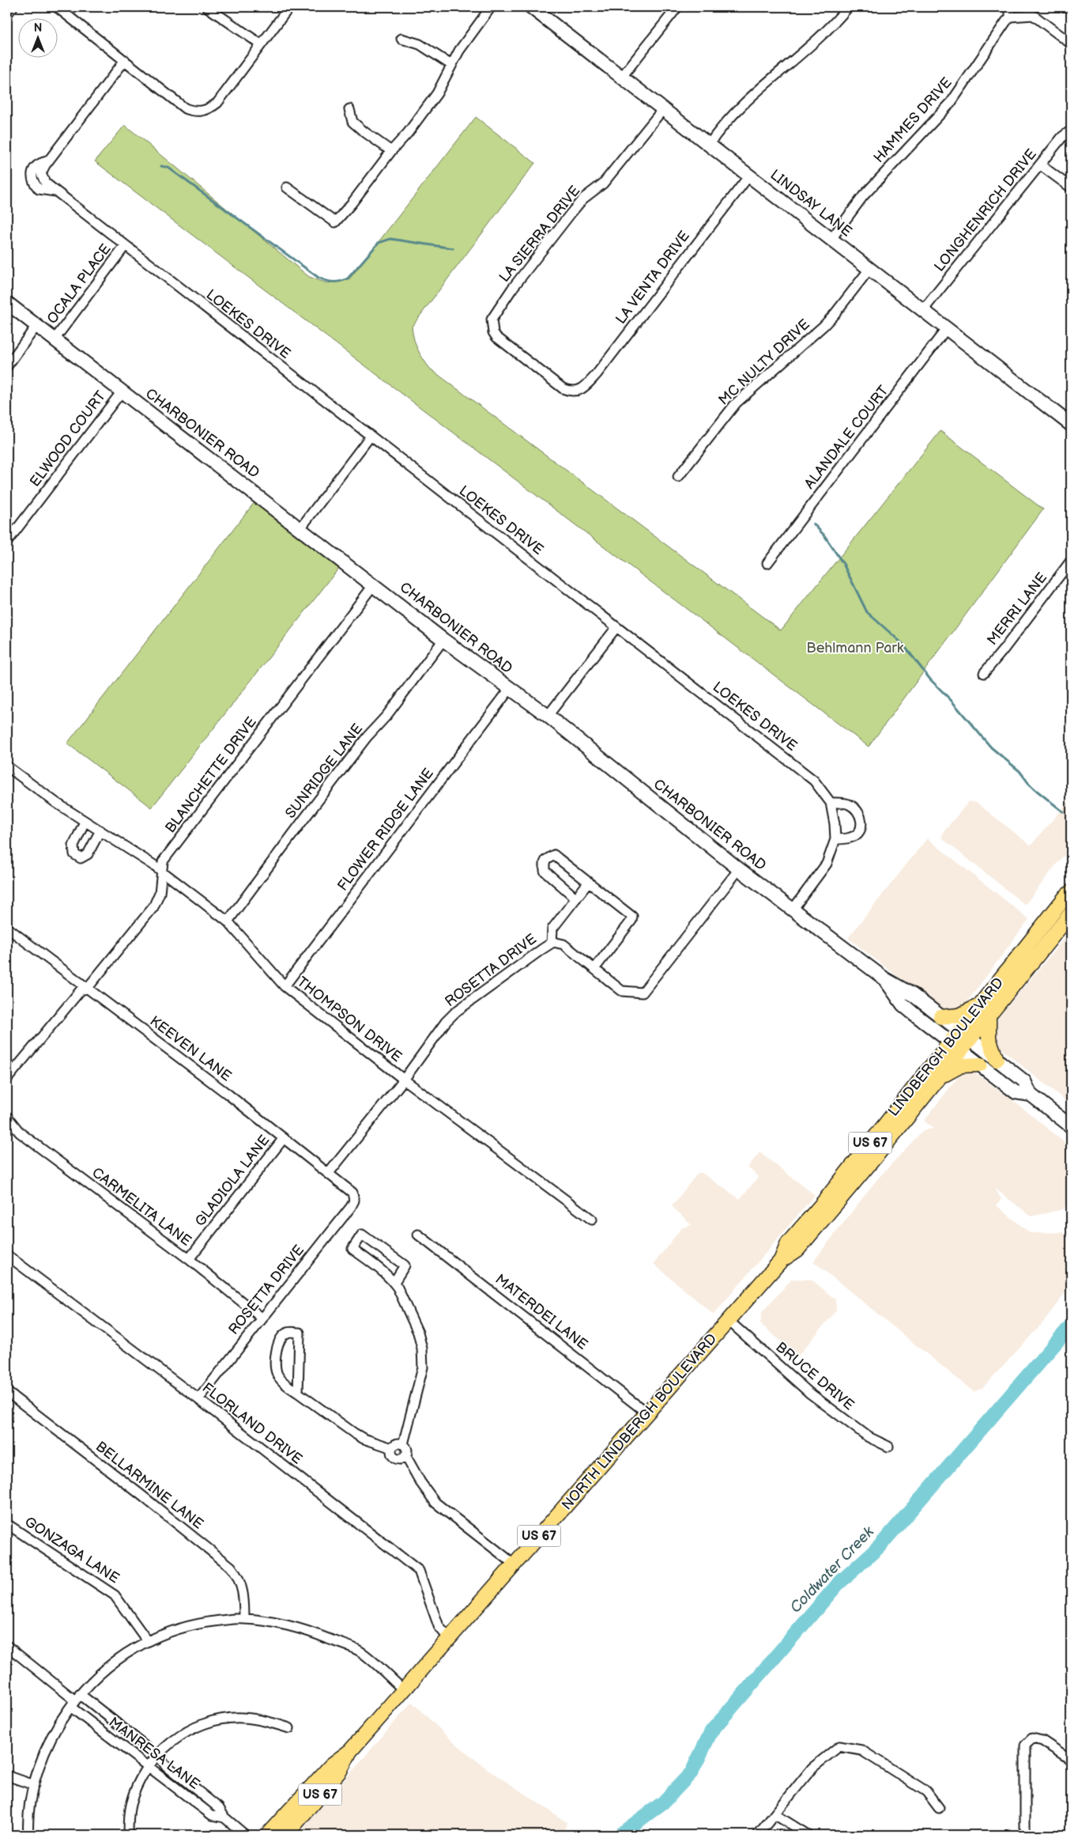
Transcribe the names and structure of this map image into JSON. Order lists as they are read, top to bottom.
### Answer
{
  "streets": {
    "main road": [
      "LINDSAY LANE",
      "CHARBONIER ROAD",
      "LINDBERGH BOULEVARD",
      "US 67",
      "NORTH LINDBERGH BOULEVARD"
    ],
    "street": [
      "HAMMES DRIVE",
      "LONGHENRICH DRIVE",
      "LA SIERRA DRIVE",
      "LA VENTA DRIVE",
      "OCALA PLACE",
      "LOEKES DRIVE",
      "MC NULTY DRIVE",
      "ALANDALE COURT",
      "ELWOOD COURT",
      "MERRI LANE",
      "SUNRIDGE LANE",
      "BLANCHETTE DRIVE",
      "FLOWER RIDGE LANE",
      "ROSETTA DRIVE",
      "THOMPSON DRIVE",
      "KEEVEN LANE",
      "GLADIOLA LANE",
      "CARMELITA LANE",
      "MATERDEI LANE",
      "BRUCE DRIVE",
      "FLORLAND DRIVE",
      "BELLARMINE LANE",
      "GONZAGA LANE",
      "MANRESA LANE"
    ]
  },
  "crossings": [
    ["HAMMES DRIVE", "LINDSAY LANE"],
    ["LINDSAY LANE", "LONGHENRICH DRIVE"],
    ["LINDSAY LANE", "LA SIERRA DRIVE"],
    ["LINDSAY LANE", "LA VENTA DRIVE"],
    ["LINDSAY LANE", "MC NULTY DRIVE"],
    ["LINDSAY LANE", "ALANDALE COURT"],
    ["LA SIERRA DRIVE", "LA VENTA DRIVE"],
    ["OCALA PLACE", "LOEKES DRIVE"],
    ["OCALA PLACE", "CHARBONIER ROAD"],
    ["LOEKES DRIVE", "CHARBONIER ROAD"],
    ["CHARBONIER ROAD", "ELWOOD COURT"],
    ["CHARBONIER ROAD", "SUNRIDGE LANE"],
    ["CHARBONIER ROAD", "BLANCHETTE DRIVE"],
    ["CHARBONIER ROAD", "FLOWER RIDGE LANE"],
    ["CHARBONIER ROAD", "ROSETTA DRIVE"],
    ["CHARBONIER ROAD", "LINDBERGH BOULEVARD"],
    ["SUNRIDGE LANE", "THOMPSON DRIVE"],
    ["BLANCHETTE DRIVE", "THOMPSON DRIVE"],
    ["BLANCHETTE DRIVE", "KEEVEN LANE"],
    ["FLOWER RIDGE LANE", "THOMPSON DRIVE"],
    ["ROSETTA DRIVE", "THOMPSON DRIVE"],
    ["ROSETTA DRIVE", "KEEVEN LANE"],
    ["ROSETTA DRIVE", "CARMELITA LANE"],
    ["ROSETTA DRIVE", "FLORLAND DRIVE"],
    ["LINDBERGH BOULEVARD", "NORTH LINDBERGH BOULEVARD"],
    ["KEEVEN LANE", "GLADIOLA LANE"],
    ["GLADIOLA LANE", "CARMELITA LANE"],
    ["MATERDEI LANE", "NORTH LINDBERGH BOULEVARD"],
    ["BRUCE DRIVE", "NORTH LINDBERGH BOULEVARD"],
    ["NORTH LINDBERGH BOULEVARD", "FLORLAND DRIVE"]
  ],
  "water": ["Coldwater Creek"],
  "parks": ["Behlmann Park"],
  "north": "top"
}
